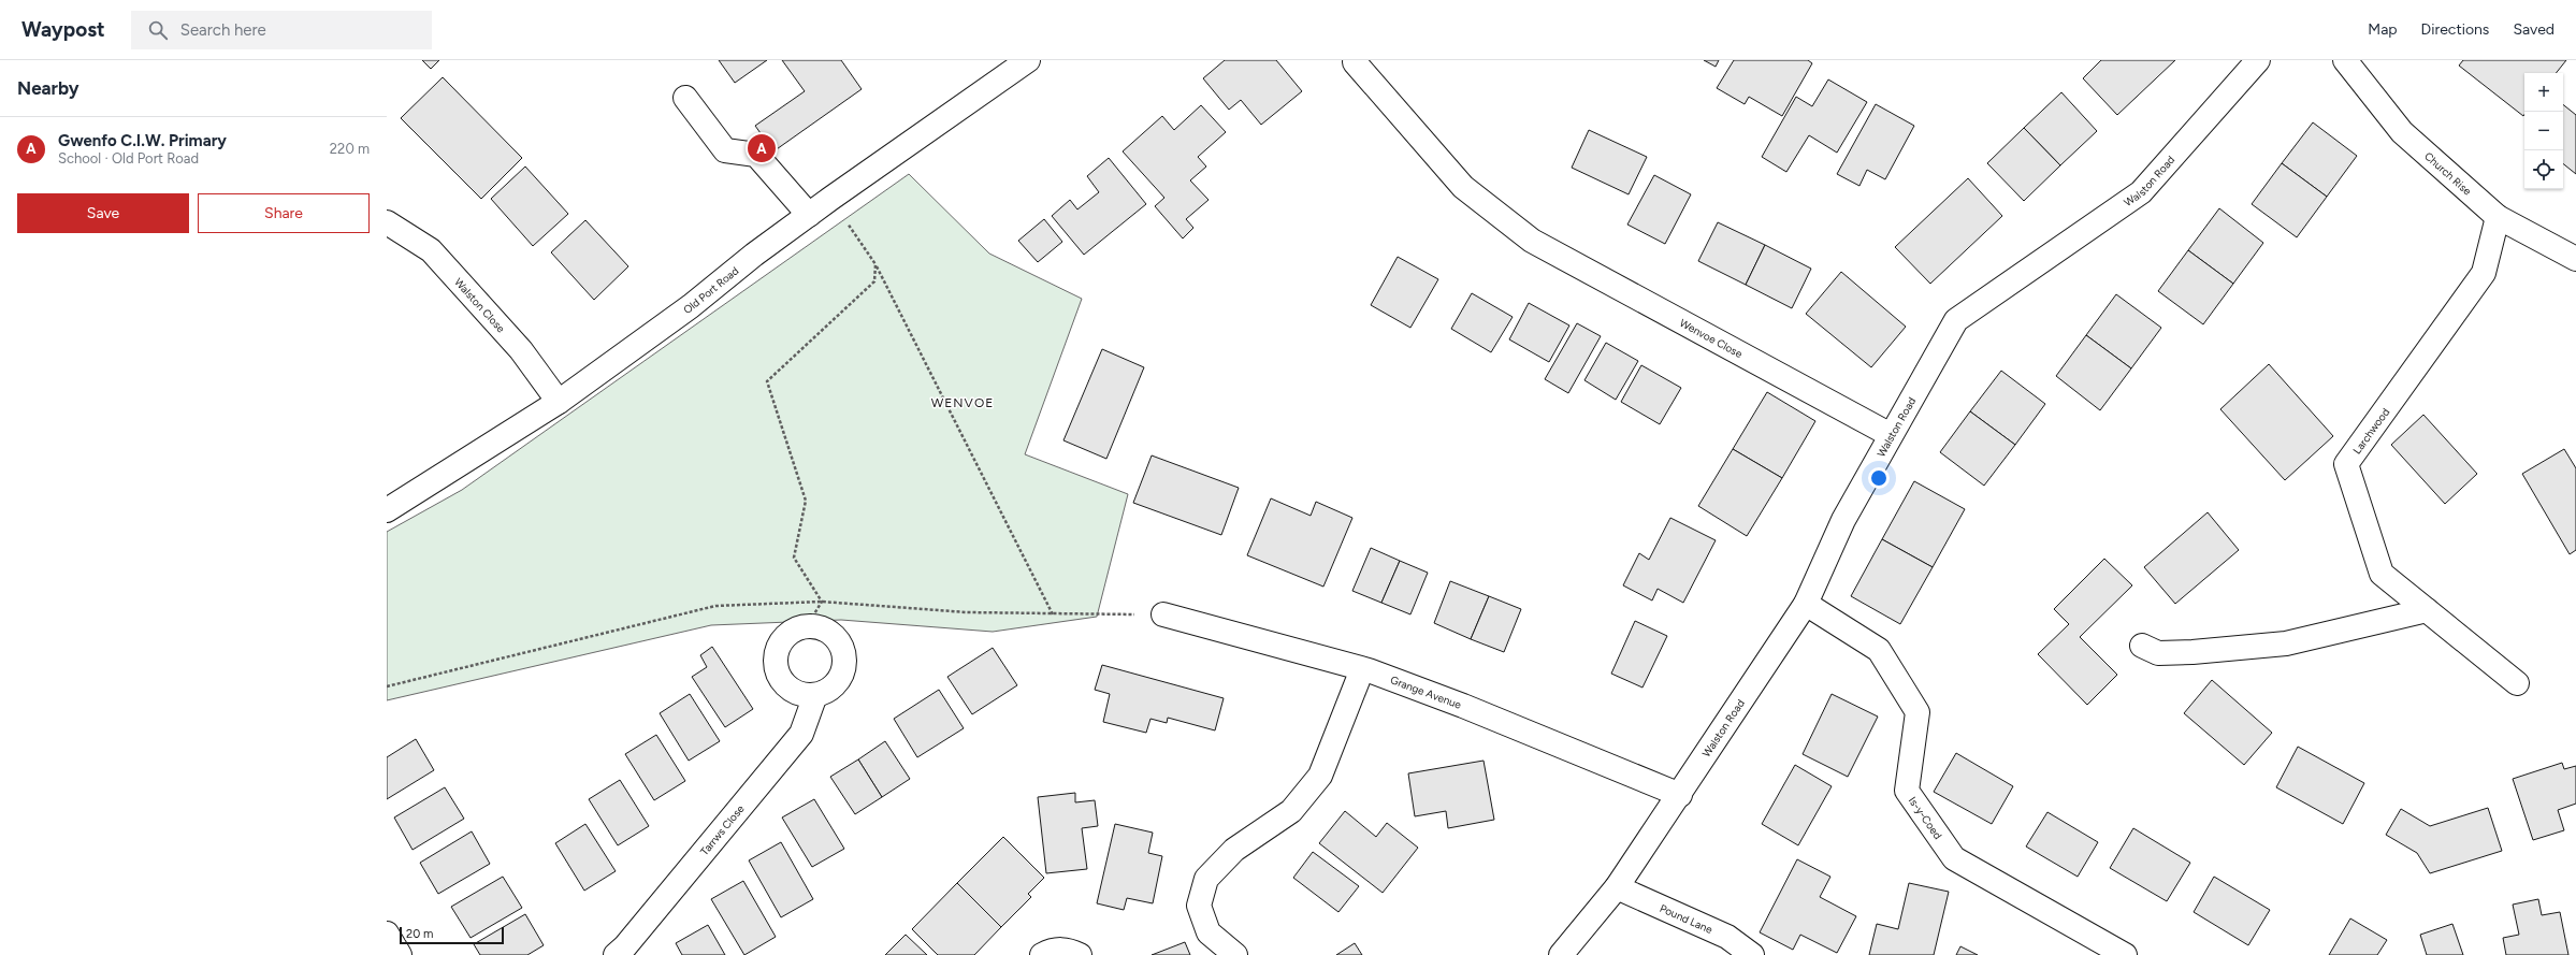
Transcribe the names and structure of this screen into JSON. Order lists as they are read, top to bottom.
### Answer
{
  "streets": {
    "street": [
      "Church Rise",
      "Walston Road",
      "Old Port Road",
      "Walston Close",
      "Wenvoe Close",
      "Larchwood",
      "Grange Avenue",
      "Is-y-Coed",
      "Tarrws Close",
      "Pound Lane"
    ]
  },
  "crossings": [
    ["Church Rise", "Larchwood"],
    ["Walston Road", "Wenvoe Close"],
    ["Walston Road", "Grange Avenue"],
    ["Walston Road", "Is-y-Coed"],
    ["Walston Road", "Pound Lane"],
    ["Old Port Road", "Walston Close"]
  ],
  "districts": ["WENVOE"],
  "scale_bar": "20 m",
  "page": {
    "header": "Waypost",
    "search": "Search here",
    "nav": ["Map", "Directions", "Saved"],
    "heading": "Nearby",
    "map_buttons": ["+", "−"],
    "list": [
      {
        "mark": "A",
        "name": "Gwenfo C.I.W. Primary",
        "note": "School · Old Port Road",
        "value": "220 m"
      }
    ],
    "pins": "A",
    "buttons": ["Save", "Share"],
    "scale": "20 m"
  }
}
